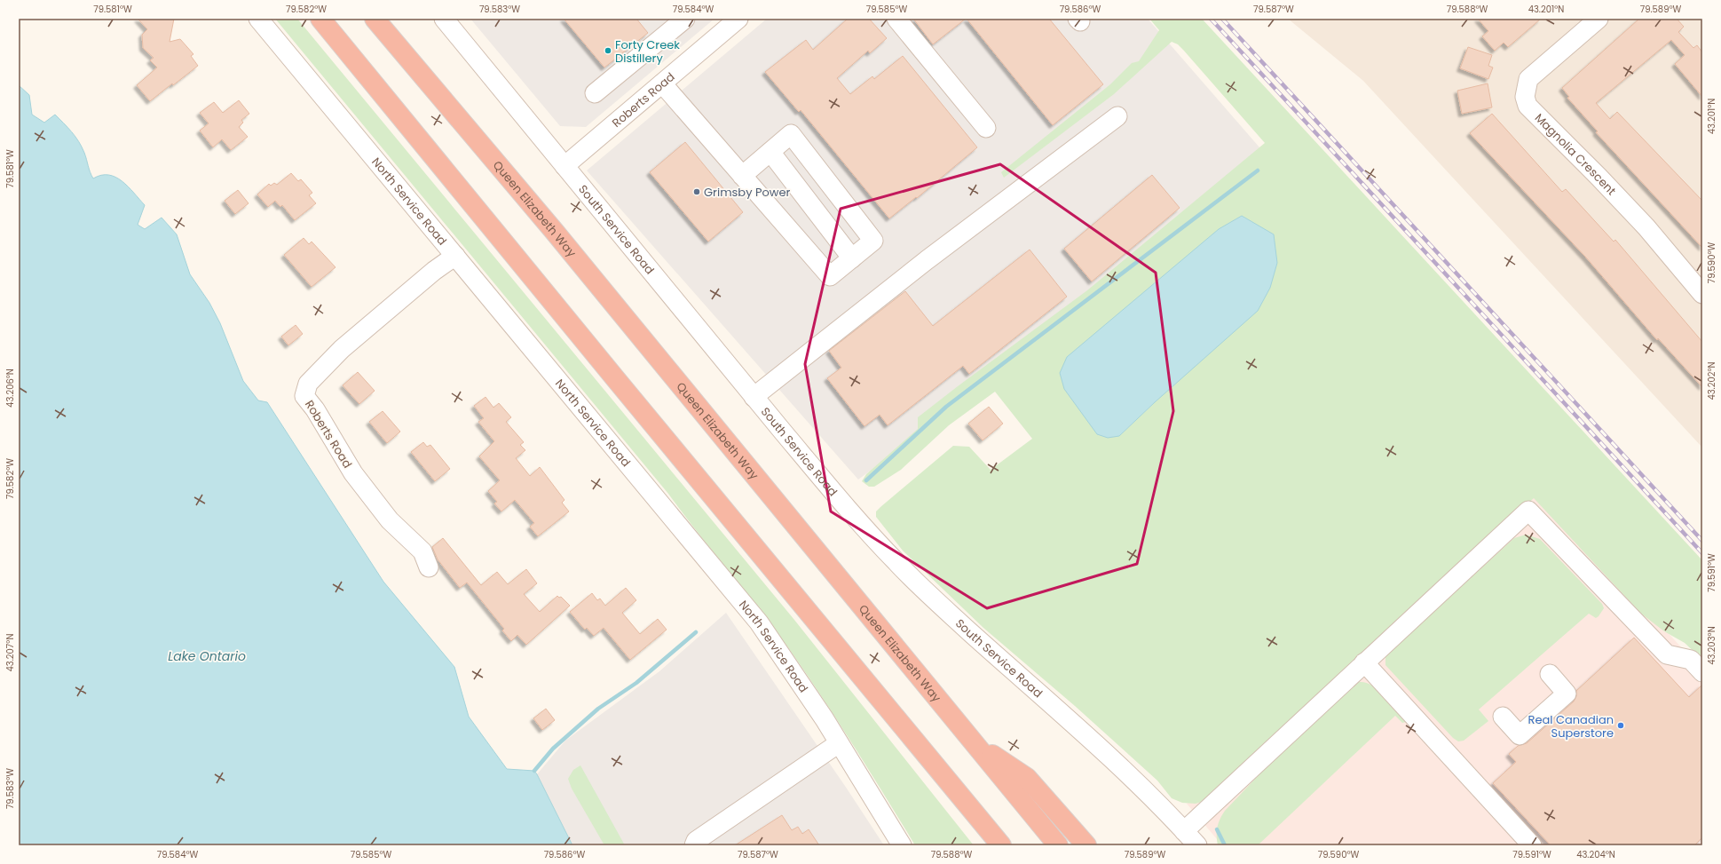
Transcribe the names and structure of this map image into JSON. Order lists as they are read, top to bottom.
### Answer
{
  "streets": {
    "highway": ["Queen Elizabeth Way"],
    "street": [
      "Roberts Road",
      "Magnolia Crescent",
      "North Service Road",
      "South Service Road"
    ]
  },
  "crossings": [
    ["Roberts Road", "North Service Road"],
    ["Roberts Road", "South Service Road"]
  ],
  "water": ["Lake Ontario"],
  "places": ["Forty Creek Distillery", "Grimsby Power", "Real Canadian Superstore"],
  "coordinates": [
    "79.581°W",
    "79.582°W",
    "79.583°W",
    "79.584°W",
    "79.585°W",
    "79.586°W",
    "79.587°W",
    "79.588°W",
    "43.201°N",
    "79.589°W",
    "79.590°W",
    "43.202°N",
    "43.206°N",
    "79.591°W",
    "43.203°N",
    "43.207°N",
    "43.204°N"
  ]
}
